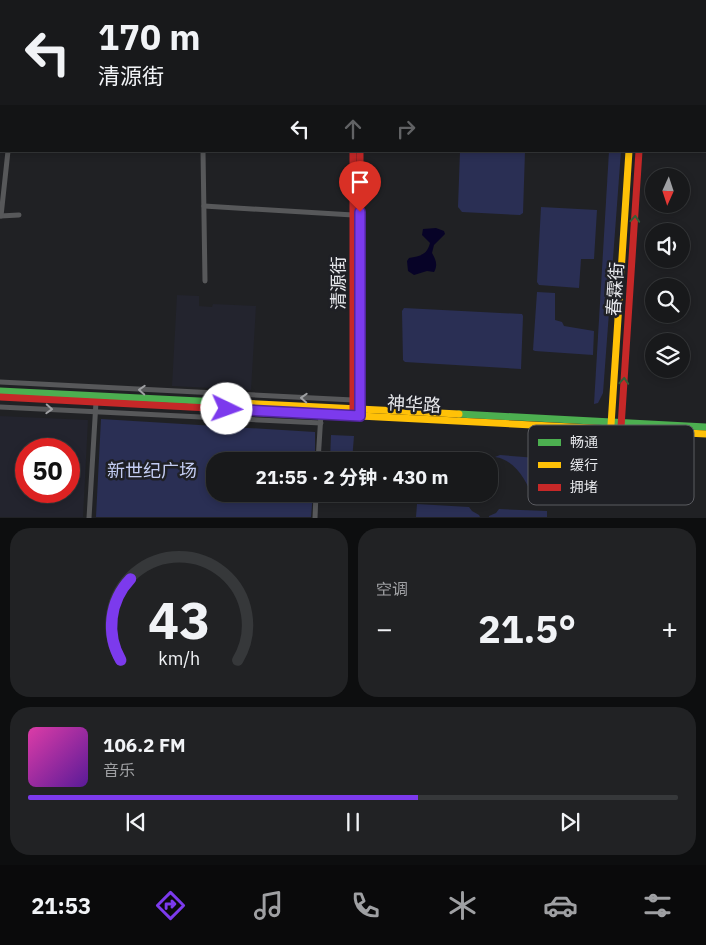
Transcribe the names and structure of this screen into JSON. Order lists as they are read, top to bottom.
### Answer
{
  "streets": {
    "main road": ["清源街", "春霖街", "神华路"]
  },
  "crossings": [
    ["清源街", "神华路"]
  ],
  "parks": ["新世纪广场"],
  "legend": ["畅通", "缓行", "拥堵"],
  "north": "bottom",
  "page": {
    "turn": ["170 m", "清源街"],
    "limit": "50",
    "trip": "21:55 · 2 分钟 · 430 m",
    "tile": "空调",
    "heat": ["−", "21.5°", "+"],
    "song": ["106.2 FM", "音乐"],
    "tabs": "21:53",
    "gauge": ["43", "km/h"]
  }
}
